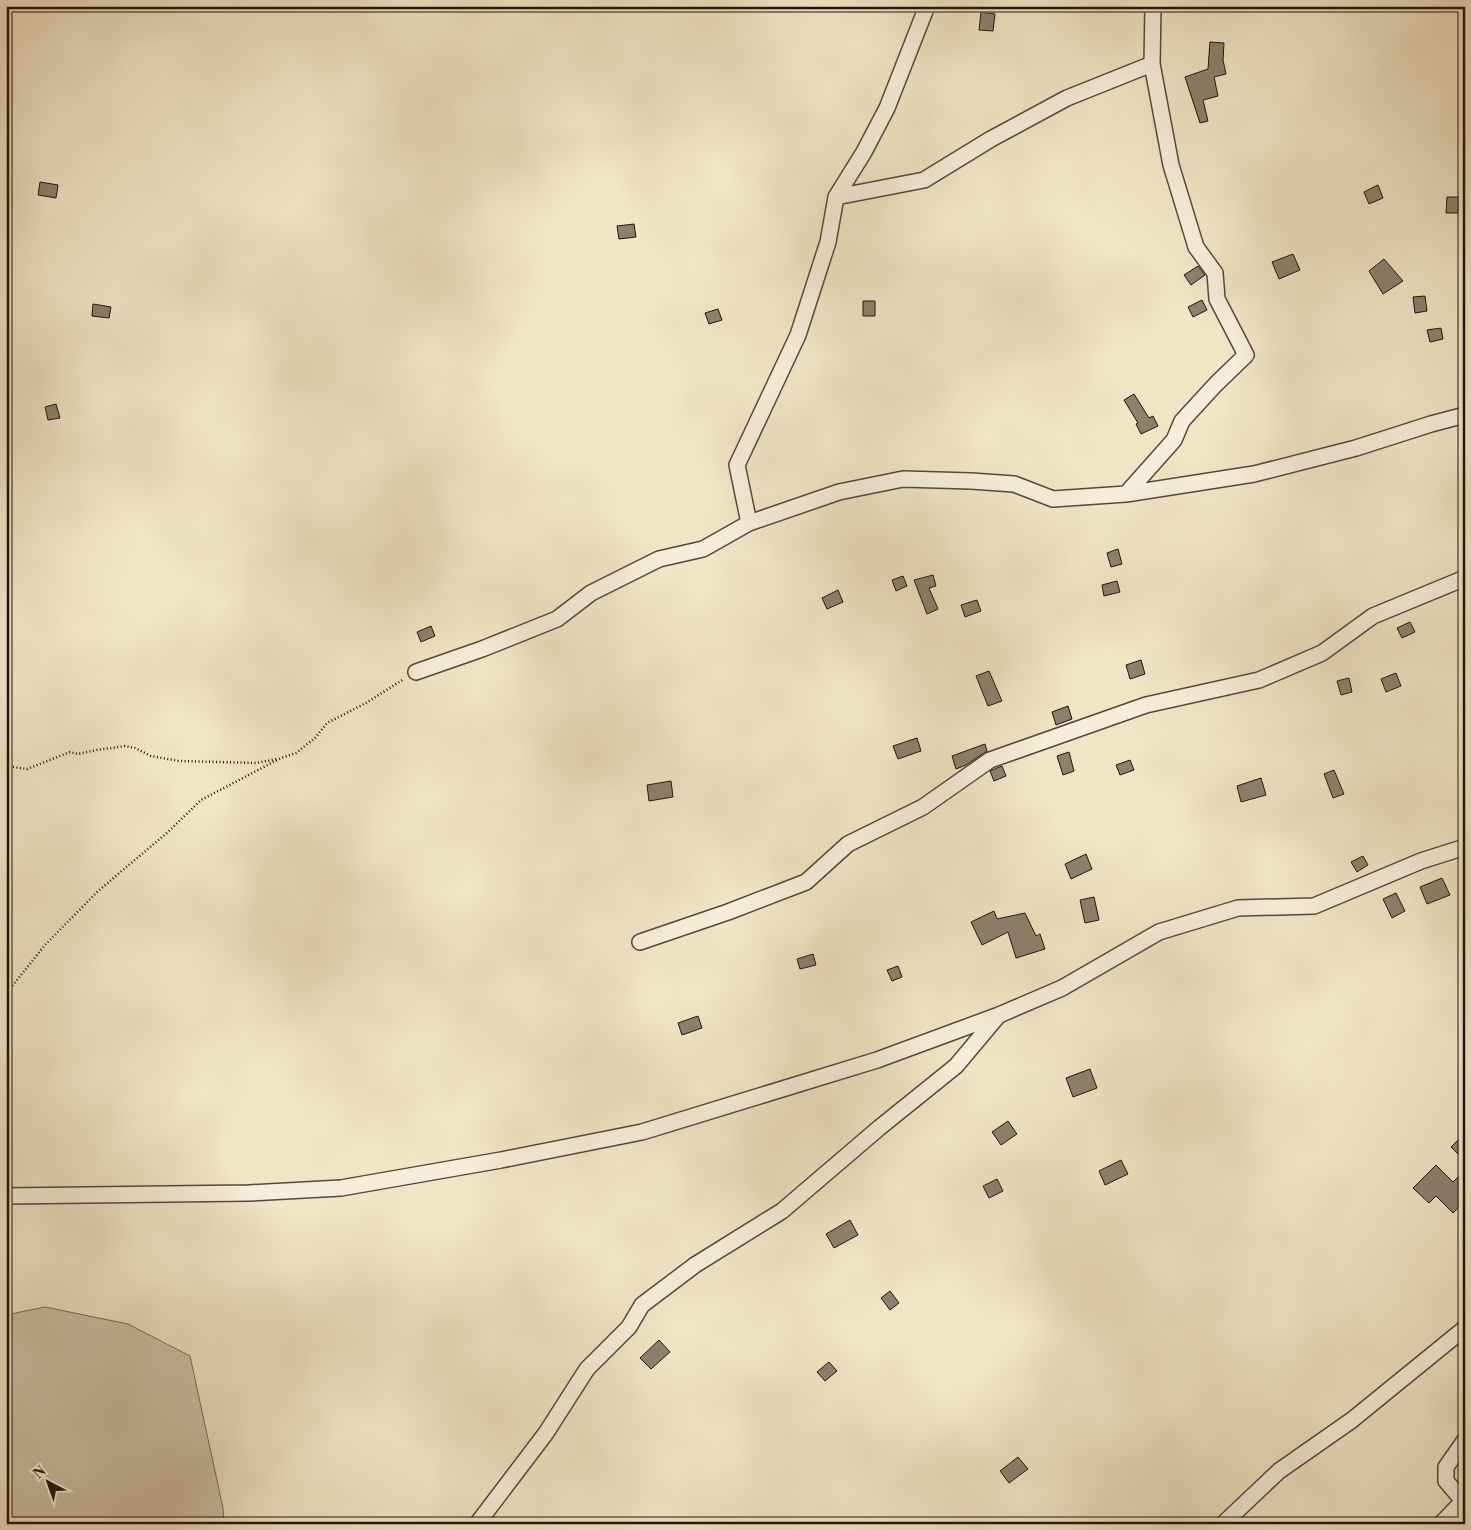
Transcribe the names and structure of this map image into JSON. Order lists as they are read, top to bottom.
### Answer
{
  "north": "top left"
}
